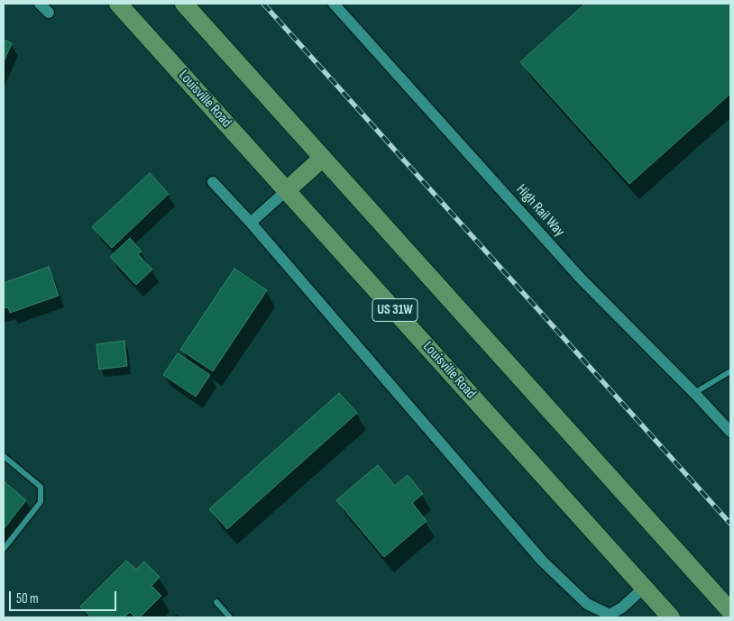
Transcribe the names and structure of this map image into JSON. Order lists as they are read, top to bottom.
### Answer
{
  "streets": {
    "main road": ["Louisville Road", "US 31W"],
    "street": ["High Rail Way"]
  },
  "scale_bar": "50 m"
}
